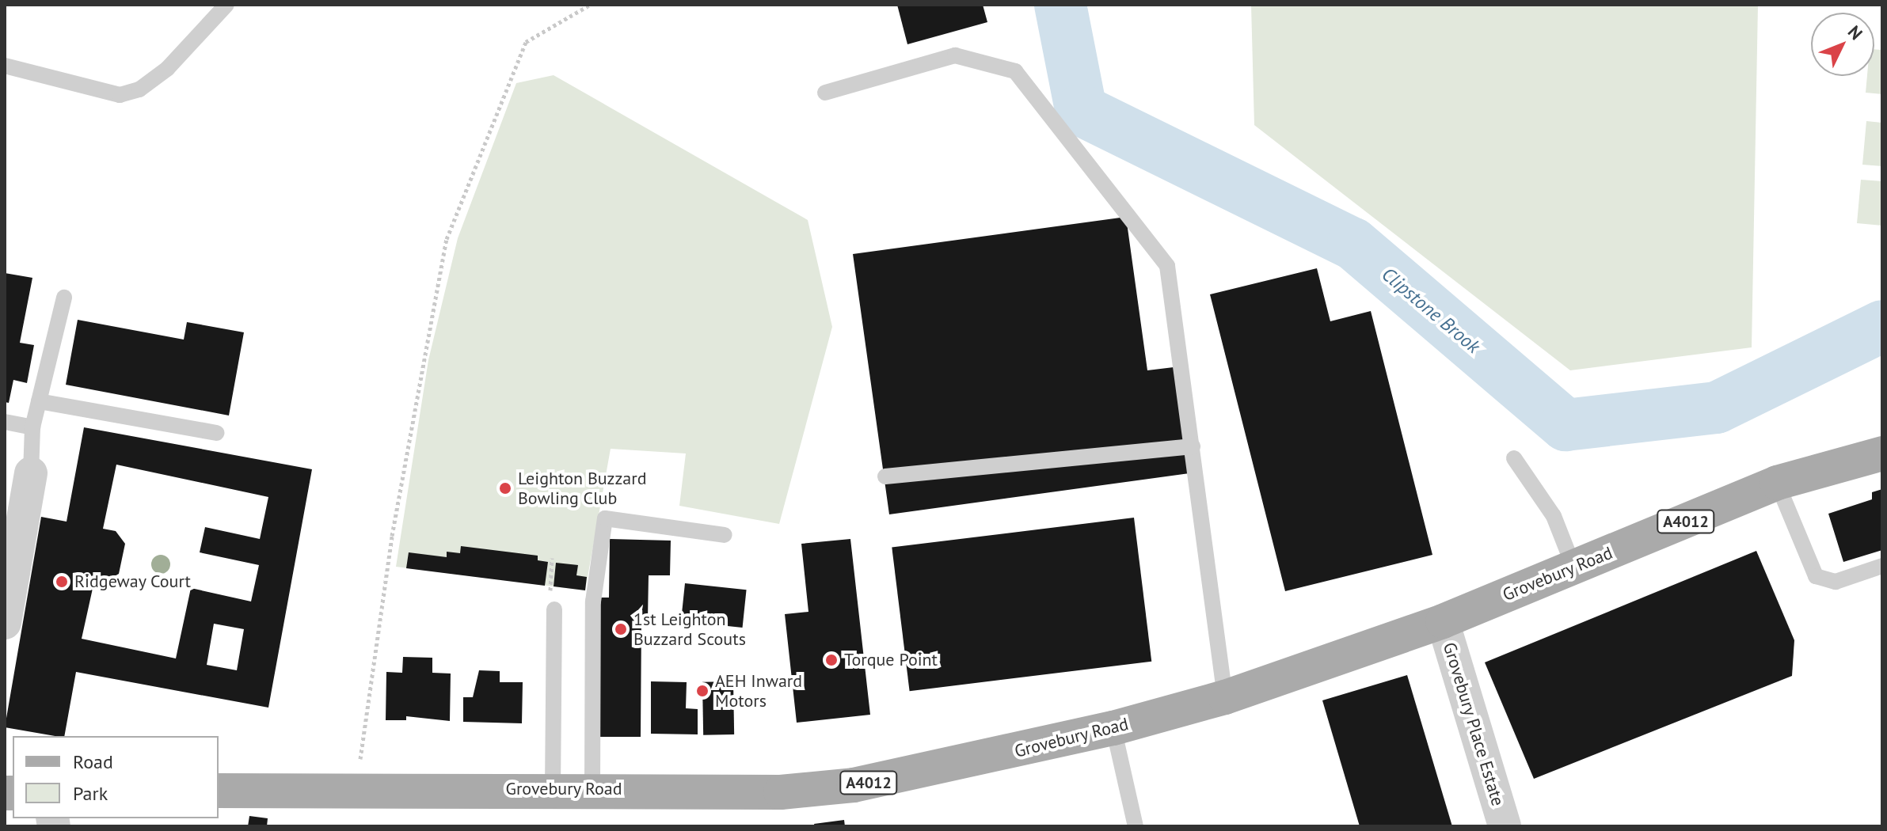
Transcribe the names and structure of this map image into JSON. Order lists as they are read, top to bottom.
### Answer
{
  "streets": {
    "main road": ["A4012", "Grovebury Road"],
    "street": ["Grovebury Place Estate"]
  },
  "crossings": [
    ["Grovebury Road", "Grovebury Place Estate"]
  ],
  "water": ["Clipstone Brook"],
  "places": [
    "Leighton Buzzard Bowling Club",
    "Ridgeway Court",
    "1st Leighton Buzzard Scouts",
    "Torque Point",
    "AEH Inward Motors"
  ],
  "legend": ["Road", "Park"],
  "north": "top right"
}
